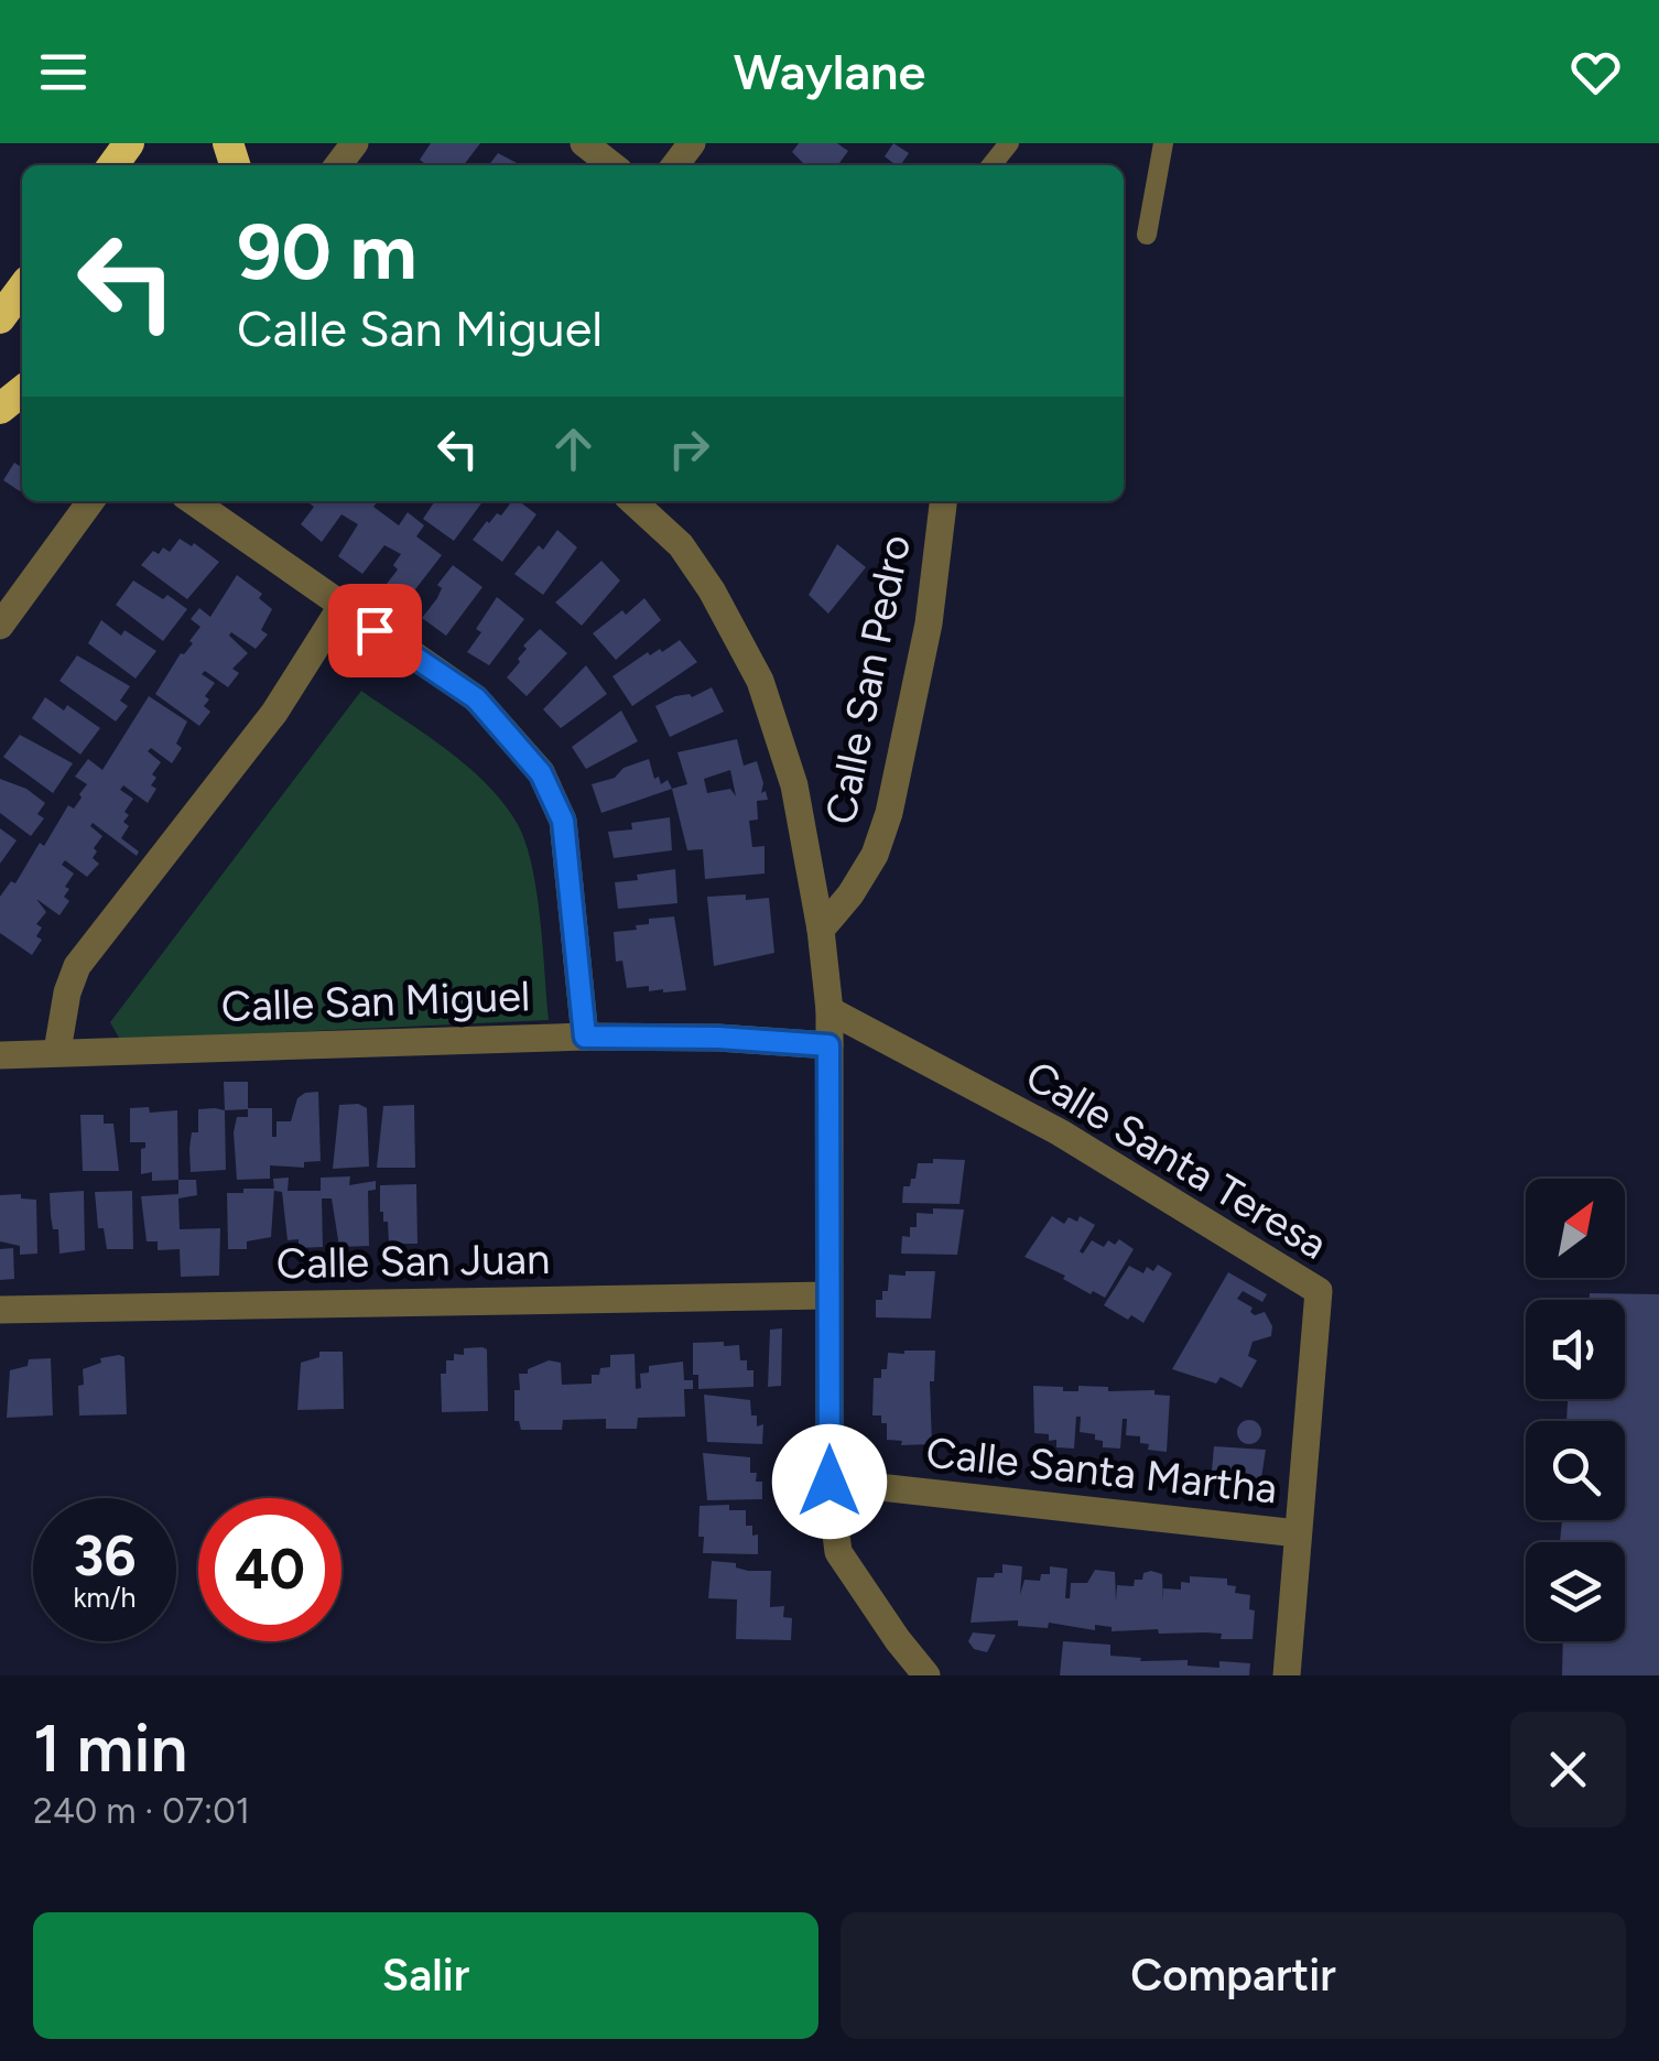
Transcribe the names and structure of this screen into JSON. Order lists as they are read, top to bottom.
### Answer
{
  "streets": {
    "street": [
      "Calle San Pedro",
      "Calle San Miguel",
      "Calle Santa Teresa",
      "Calle San Juan",
      "Calle Santa Martha"
    ]
  },
  "crossings": [
    ["Calle Santa Teresa", "Calle Santa Martha"]
  ],
  "north": "top right",
  "page": {
    "header": "Waylane",
    "turn": ["90 m", "Calle San Miguel"],
    "speed": "36 km/h",
    "limit": "40",
    "heading": ["1 min", "240 m · 07:01"],
    "buttons": ["Salir", "Compartir"]
  }
}
